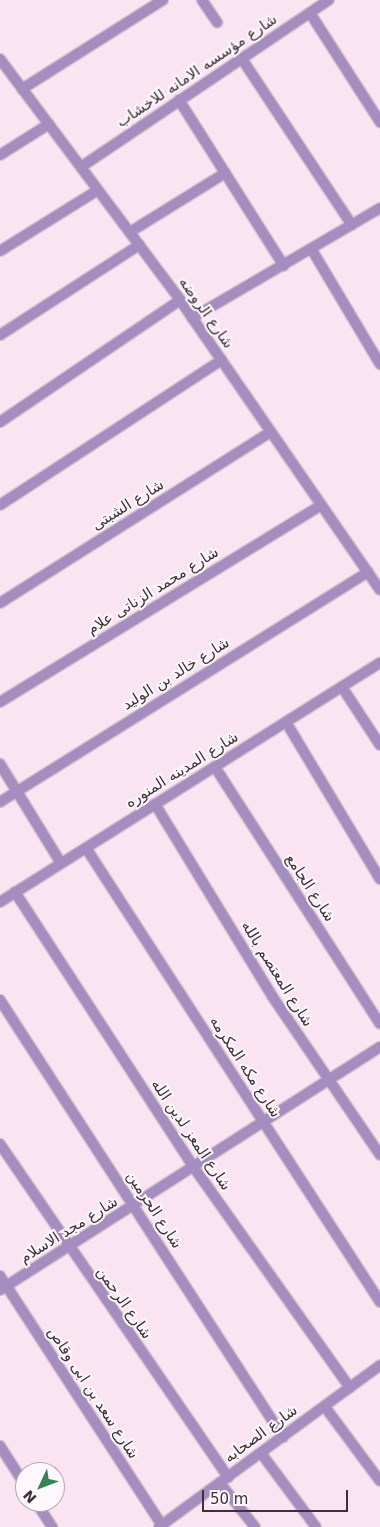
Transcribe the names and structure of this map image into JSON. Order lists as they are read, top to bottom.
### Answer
{
  "streets": {
    "street": [
      "شارع مؤسسه الامانه للاخشاب",
      "شارع الروضه",
      "شارع الشبتى",
      "شارع محمد الزناتى علام",
      "شارع خالد بن الوليد",
      "شارع المدينه المنوره",
      "شارع الجامع",
      "شارع المعتصم بالله",
      "شارع مكه المكرمه",
      "شارع المعز لدين الله",
      "شارع الحرمين",
      "شارع مجد الاسلام",
      "شارع الرحمن",
      "شارع سعد بن ابى وقاص",
      "شارع الصحابه"
    ]
  },
  "crossings": [
    ["شارع مؤسسه الامانه للاخشاب", "شارع الروضه"],
    ["شارع الروضه", "شارع الشبتى"],
    ["شارع الروضه", "شارع محمد الزناتى علام"],
    ["شارع الروضه", "شارع خالد بن الوليد"],
    ["شارع المدينه المنوره", "شارع الجامع"],
    ["شارع المدينه المنوره", "شارع المعتصم بالله"],
    ["شارع المدينه المنوره", "شارع مكه المكرمه"],
    ["شارع المدينه المنوره", "شارع المعز لدين الله"],
    ["شارع المعتصم بالله", "شارع مجد الاسلام"],
    ["شارع مكه المكرمه", "شارع مجد الاسلام"],
    ["شارع المعز لدين الله", "شارع مجد الاسلام"],
    ["شارع المعز لدين الله", "شارع الصحابه"],
    ["شارع الحرمين", "شارع مجد الاسلام"],
    ["شارع الحرمين", "شارع الصحابه"],
    ["شارع مجد الاسلام", "شارع الرحمن"],
    ["شارع مجد الاسلام", "شارع سعد بن ابى وقاص"],
    ["شارع الرحمن", "شارع الصحابه"],
    ["شارع سعد بن ابى وقاص", "شارع الصحابه"]
  ],
  "scale_bar": "50 m",
  "north": "bottom left"
}
